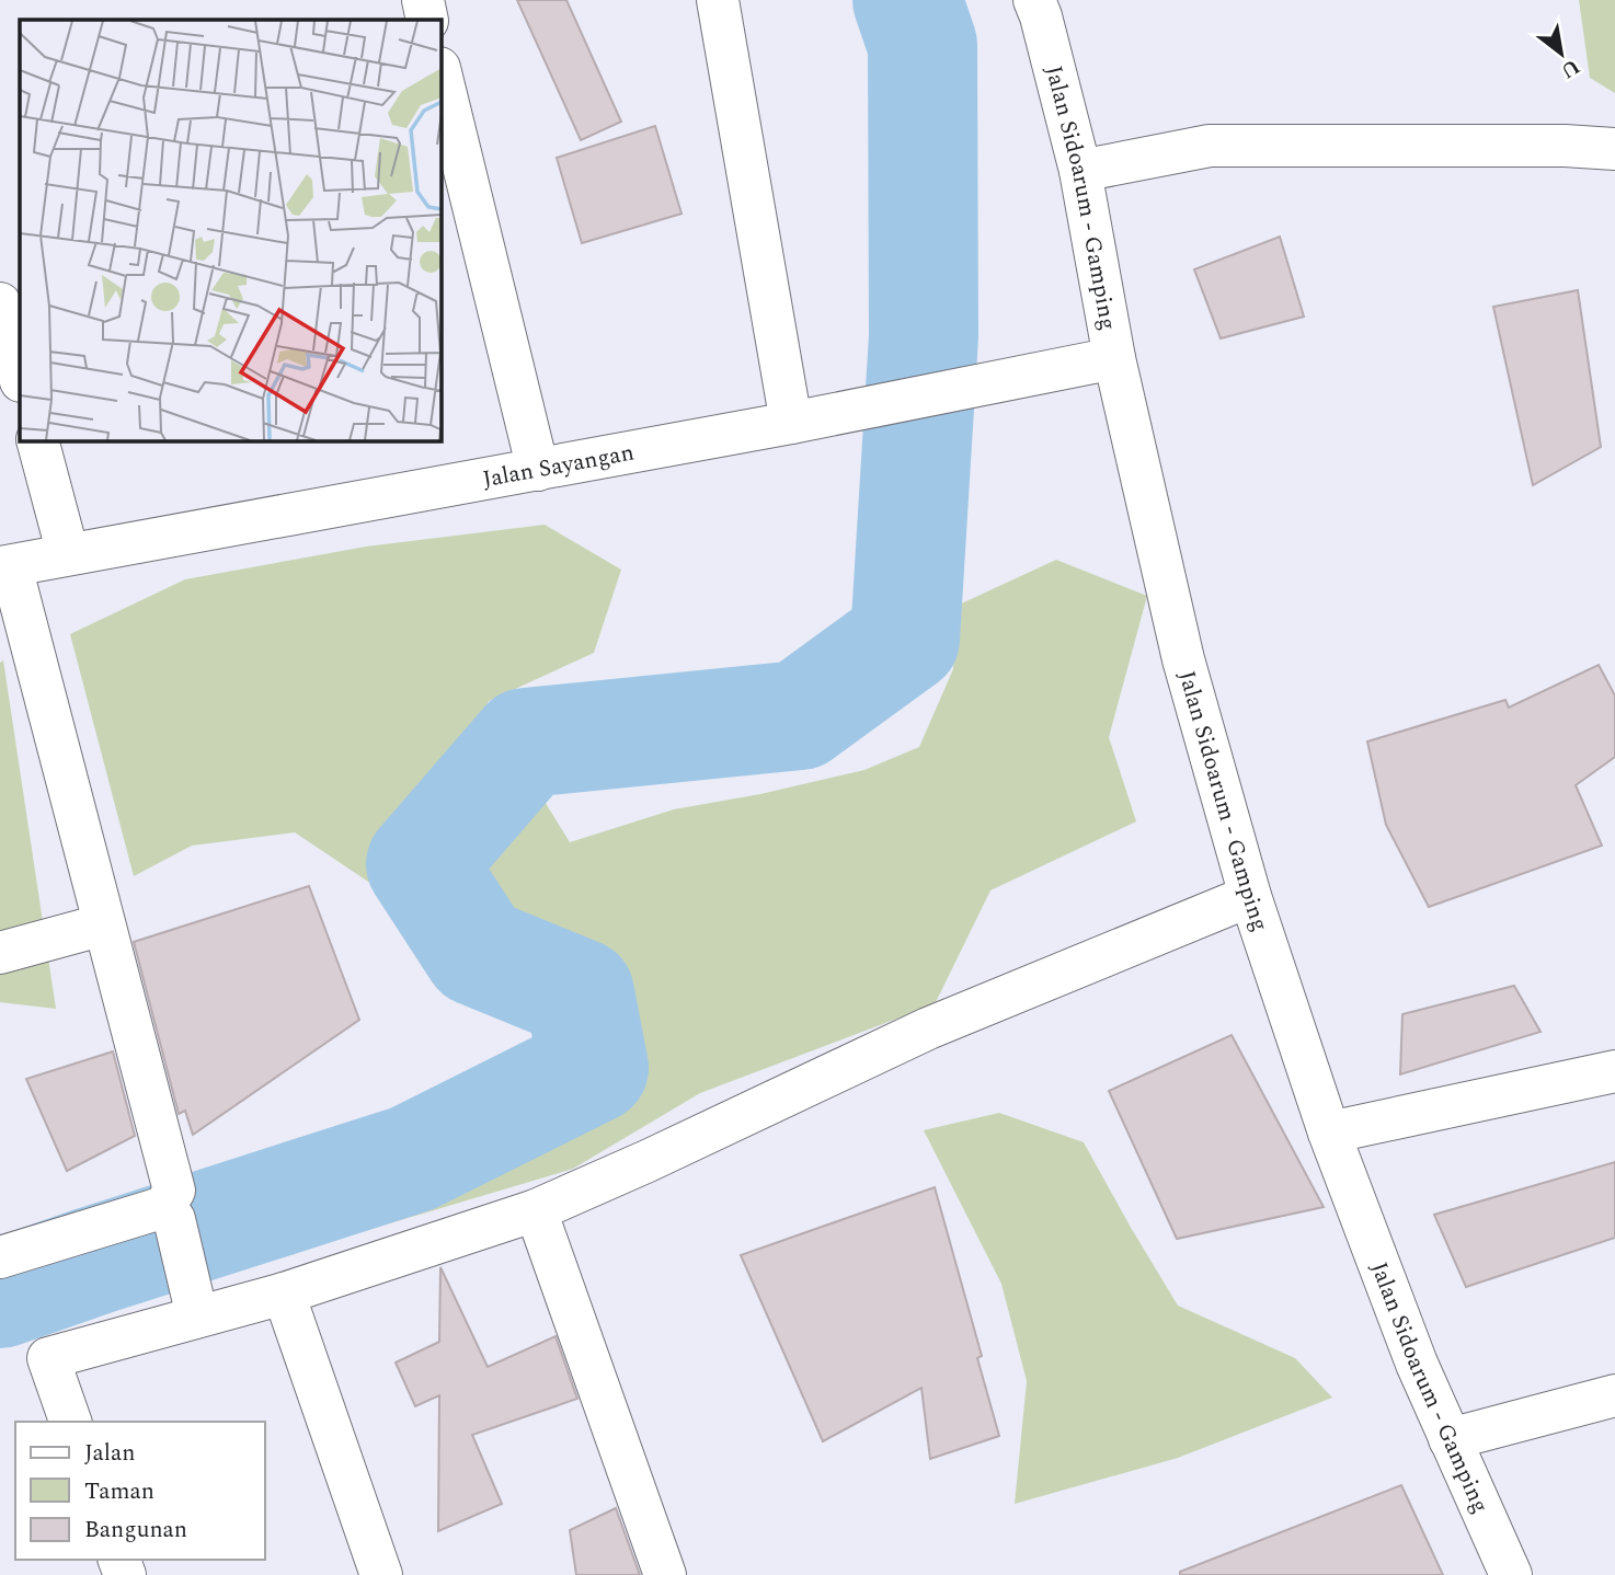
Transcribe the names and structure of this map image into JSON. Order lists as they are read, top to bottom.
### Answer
{
  "streets": {
    "street": ["Jalan Sidoarum - Gamping", "Jalan Sayangan"]
  },
  "crossings": [
    ["Jalan Sidoarum - Gamping", "Jalan Sayangan"]
  ],
  "legend": ["Jalan", "Taman", "Bangunan"],
  "north": "bottom right"
}
